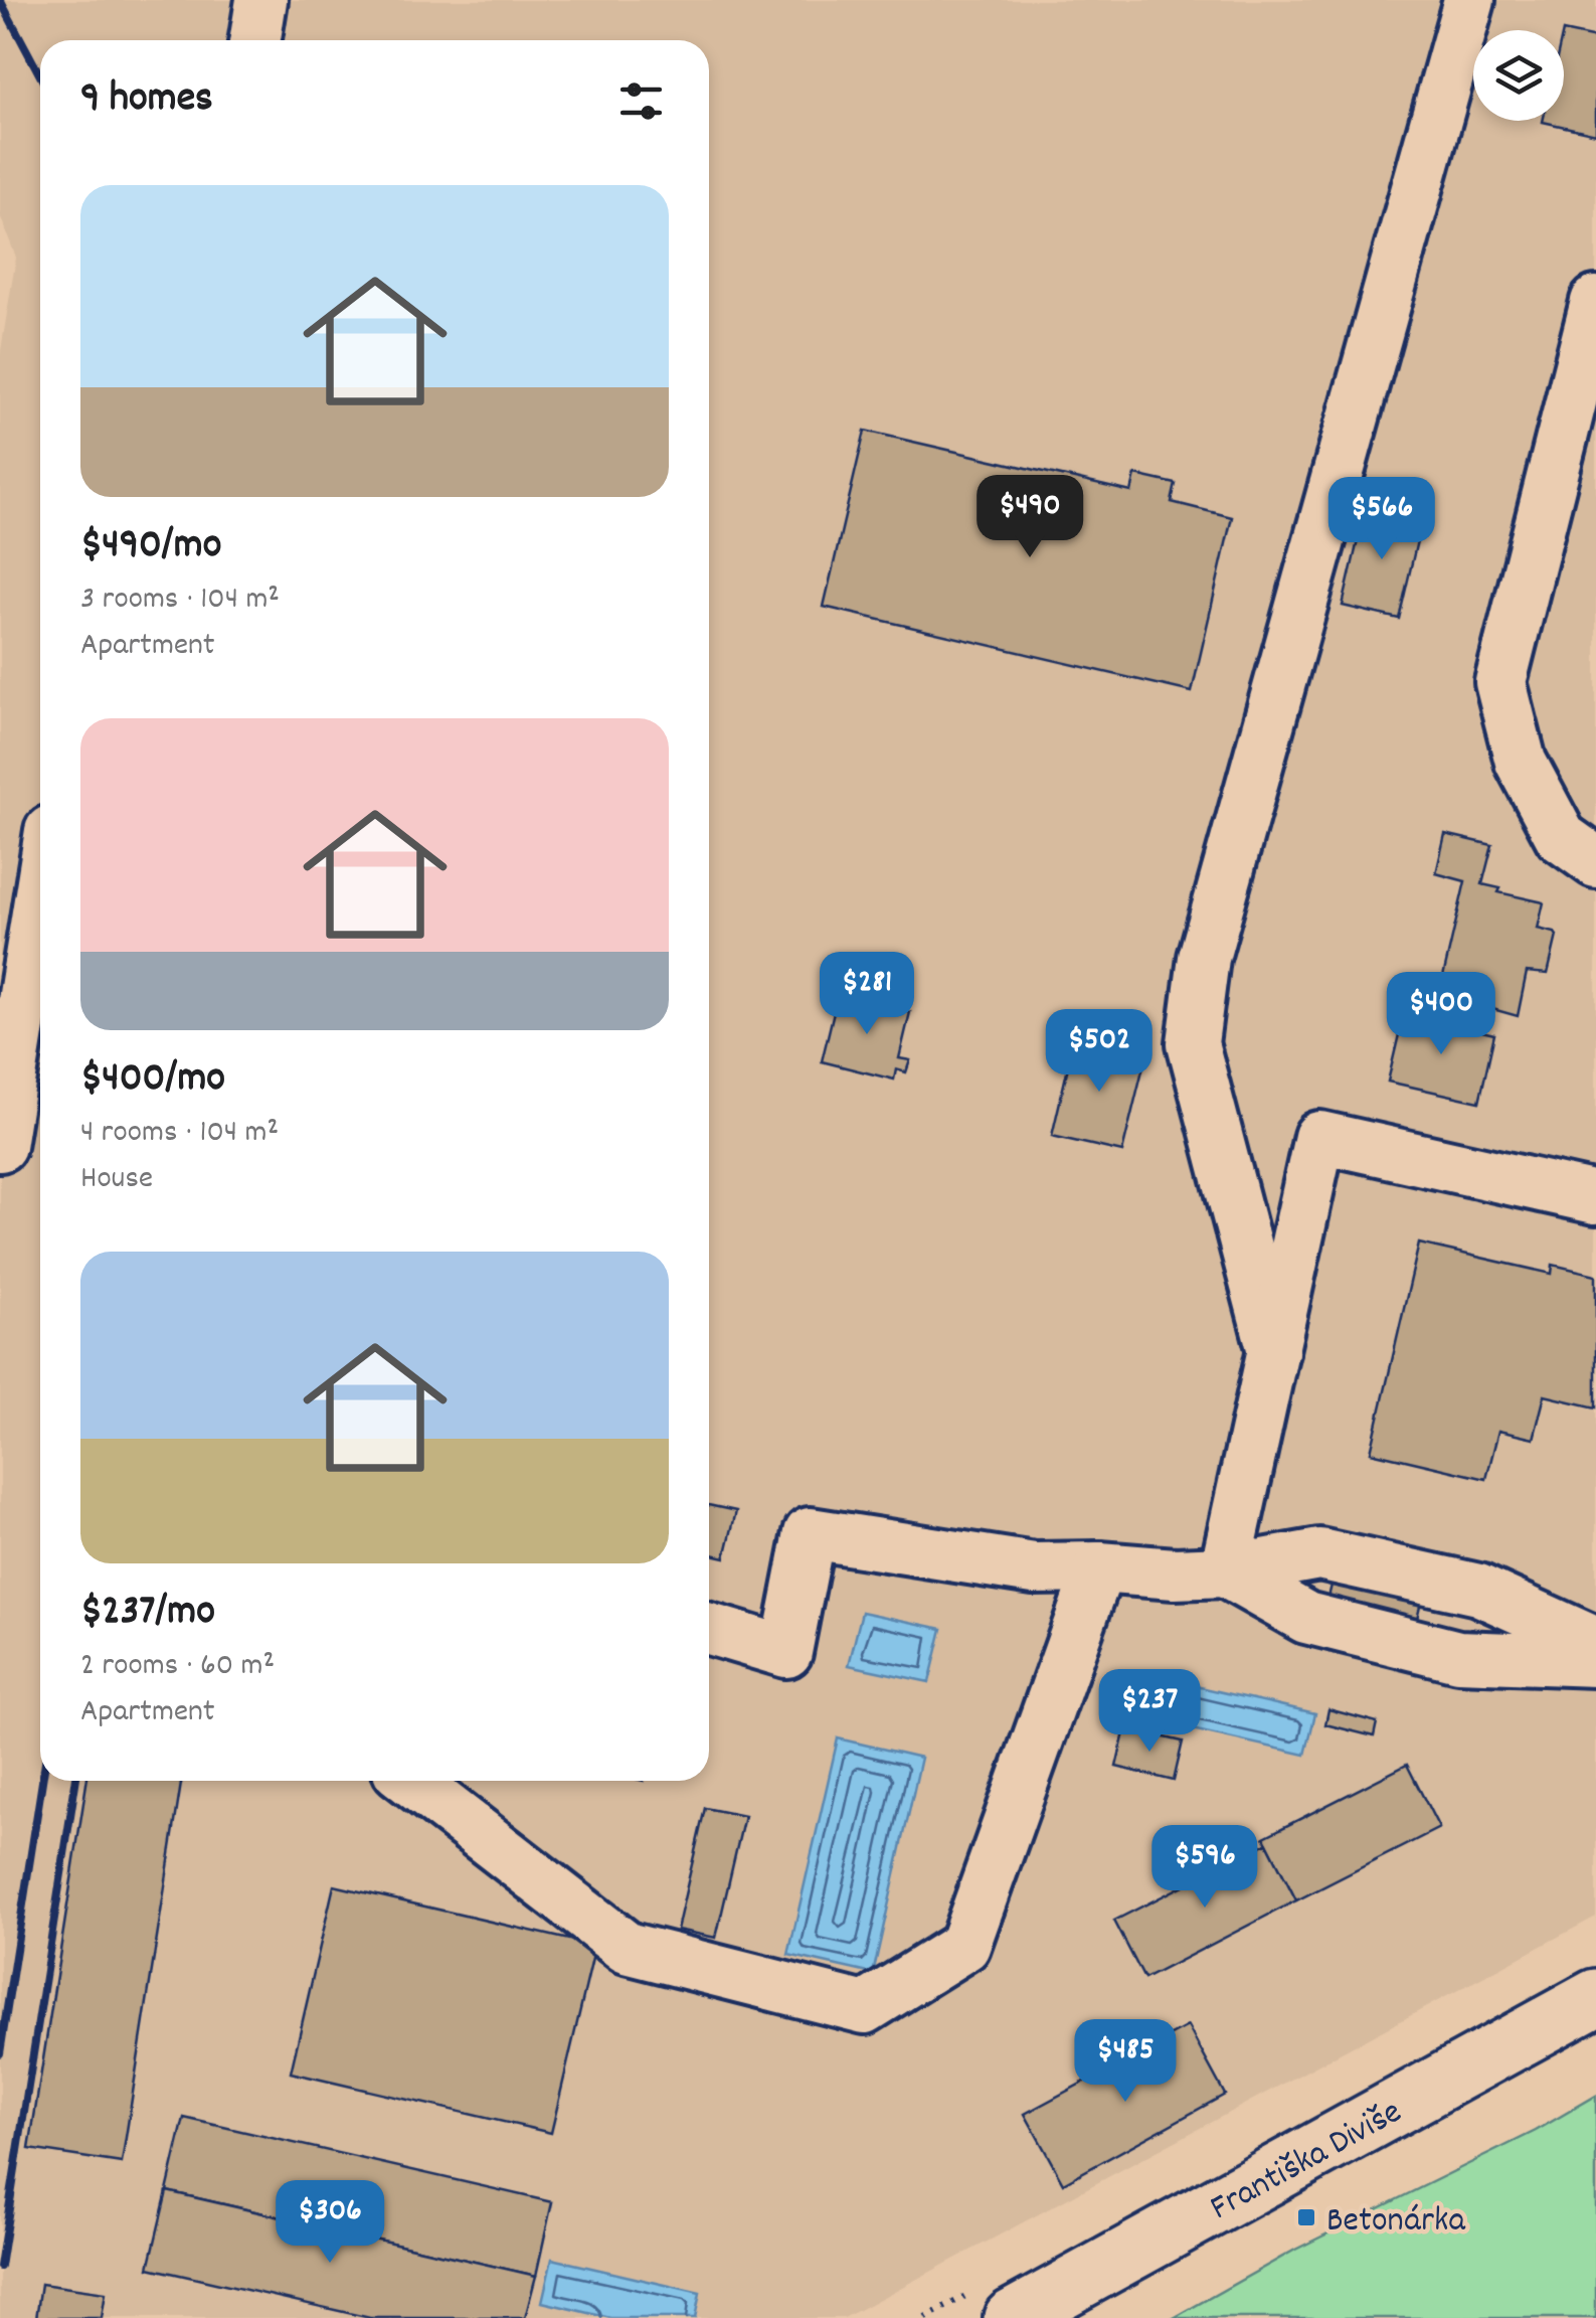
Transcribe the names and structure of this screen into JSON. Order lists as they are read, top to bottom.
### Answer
{
  "streets": {
    "main road": ["Františka Diviše"]
  },
  "places": {
    "transit": ["Betonárka"]
  },
  "page": {
    "heading": "9 homes",
    "list": [
      {
        "name": "$490/mo",
        "note": "3 rooms · 104 m² · Apartment"
      },
      {
        "name": "$400/mo",
        "note": "4 rooms · 104 m² · House"
      },
      {
        "name": "$237/mo",
        "note": "2 rooms · 60 m² · Apartment"
      }
    ],
    "price": [
      "$490",
      "$566",
      "$281",
      "$400",
      "$502",
      "$237",
      "$596",
      "$485",
      "$306"
    ]
  }
}
